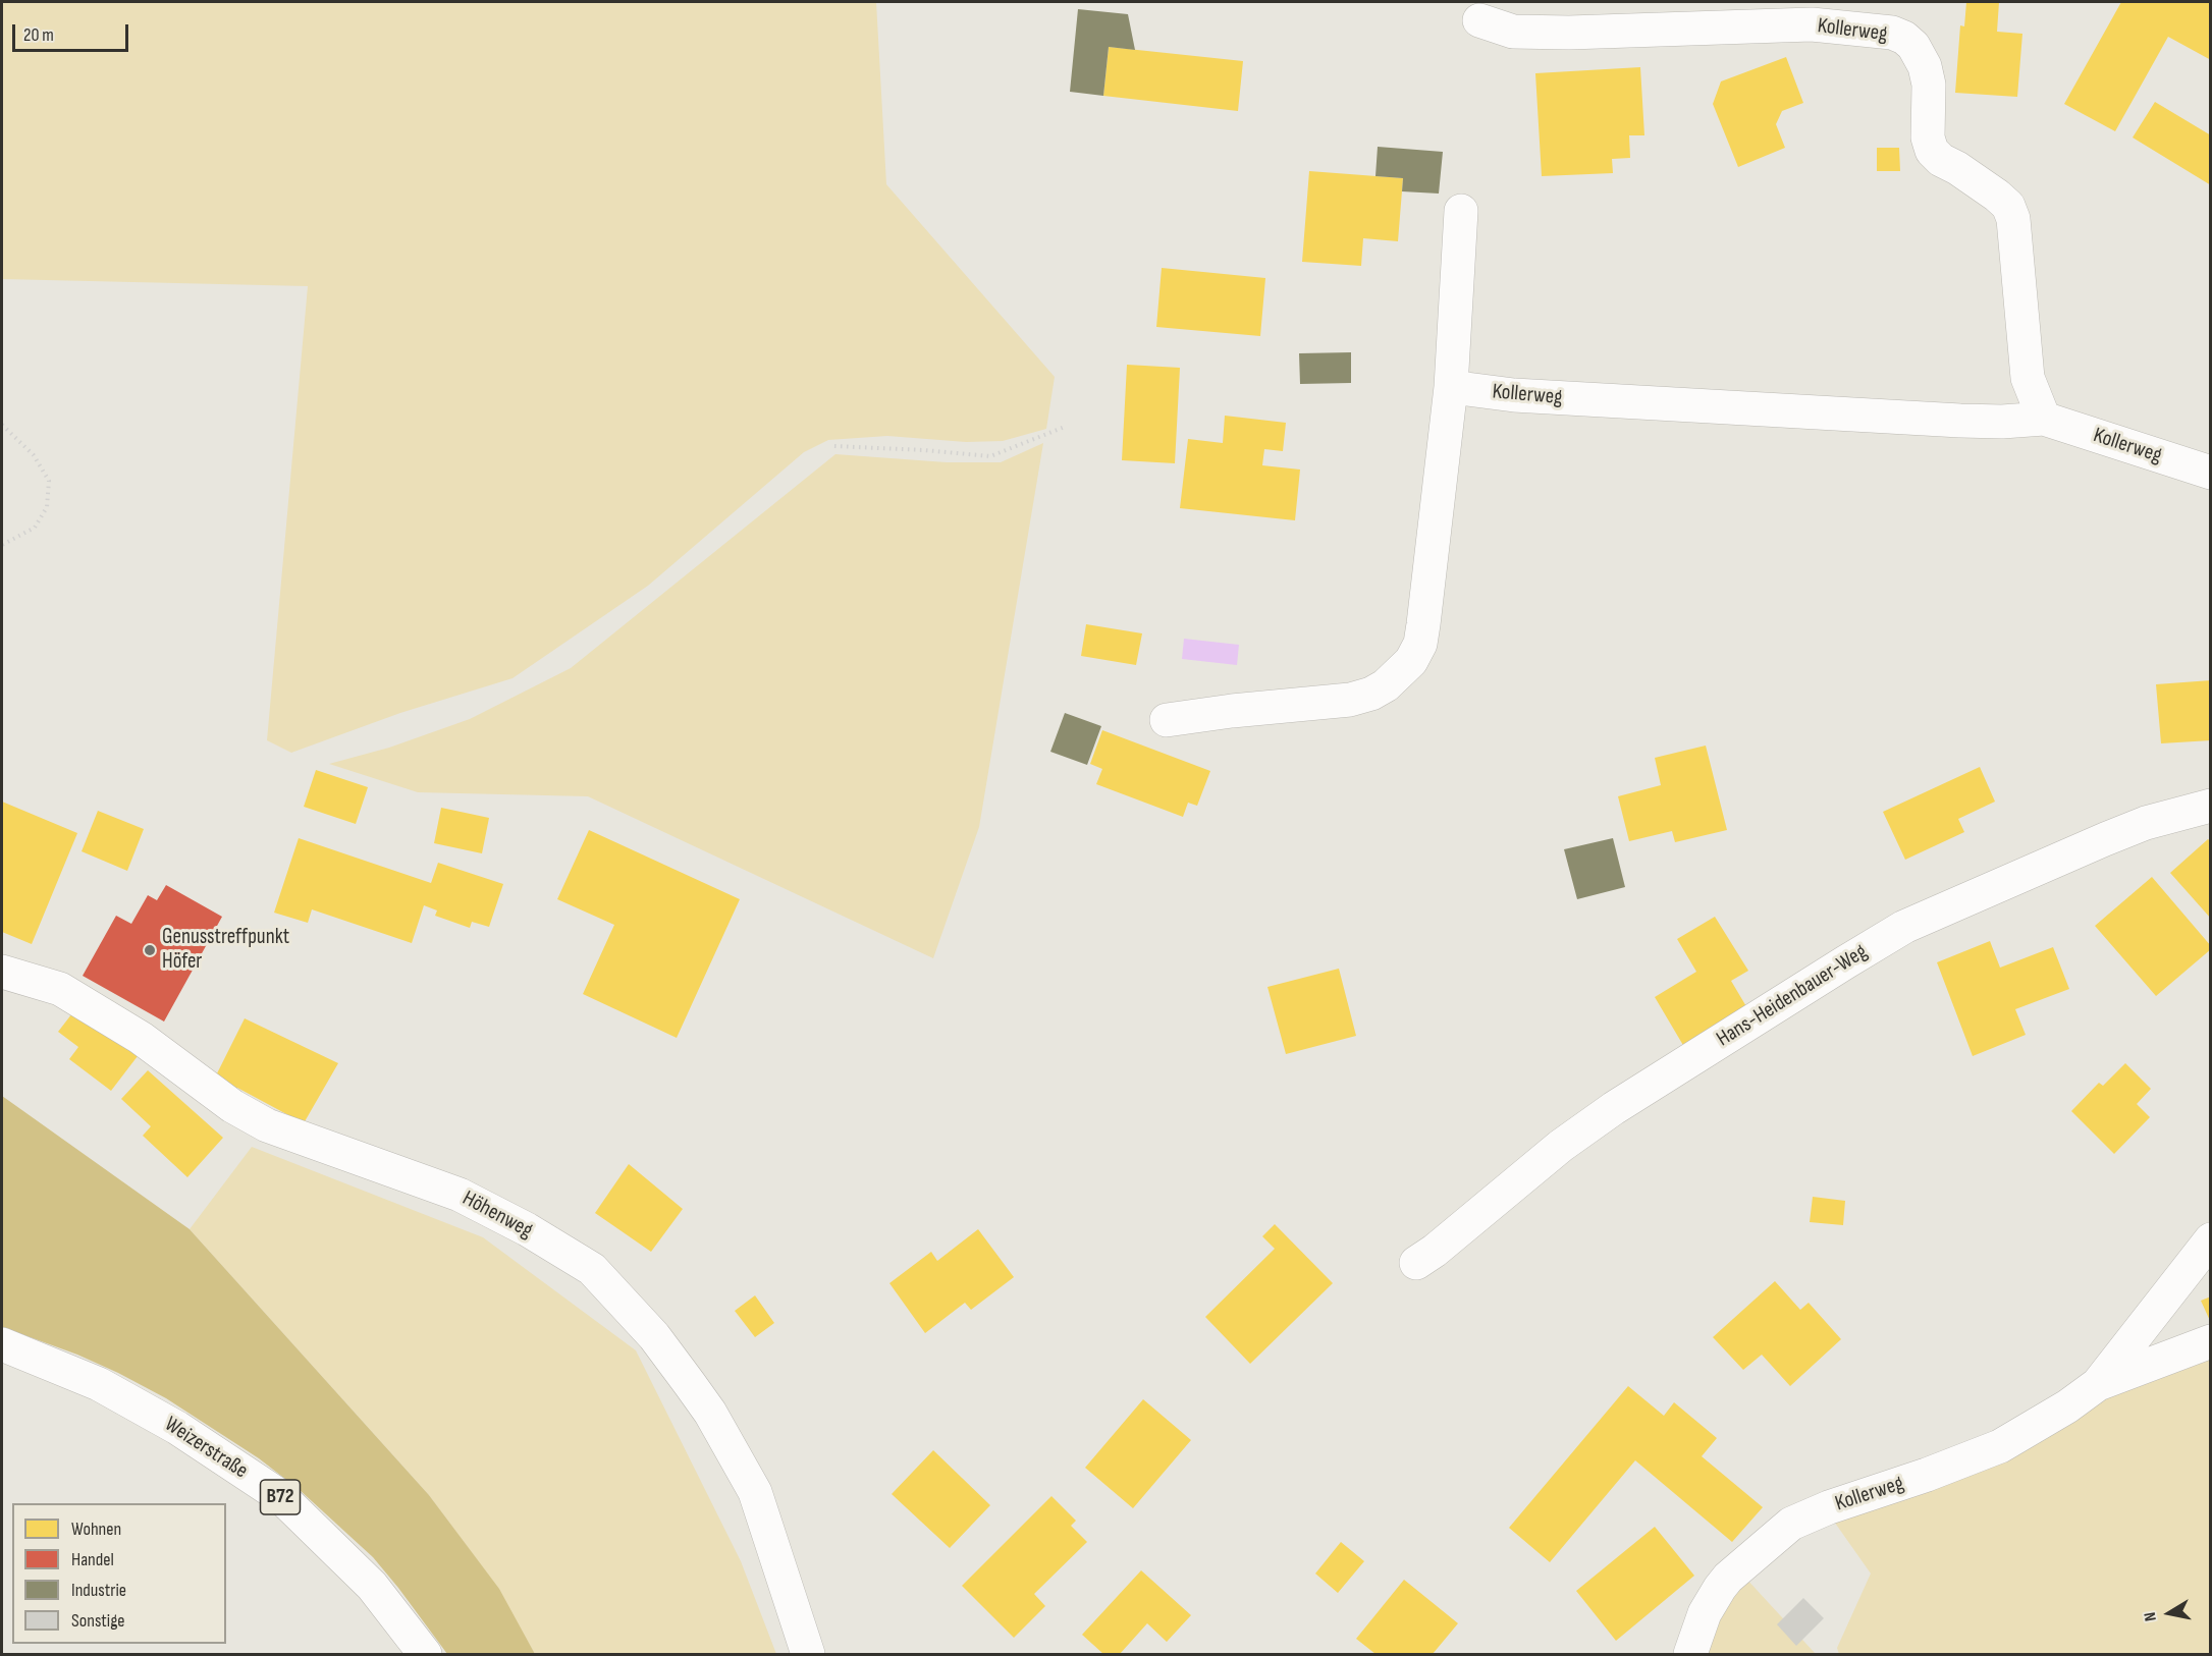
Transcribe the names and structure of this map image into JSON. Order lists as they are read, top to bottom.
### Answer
{
  "streets": {
    "street": [
      "Kollerweg",
      "Hans-Heidenbauer-Weg",
      "Höhenweg",
      "Weizerstraße",
      "B72"
    ]
  },
  "places": ["Genusstreffpunkt Höfer"],
  "legend": [
    "Wohnen",
    "Handel",
    "Industrie",
    "Sonstige"
  ],
  "scale_bar": "20 m",
  "north": "left"
}
